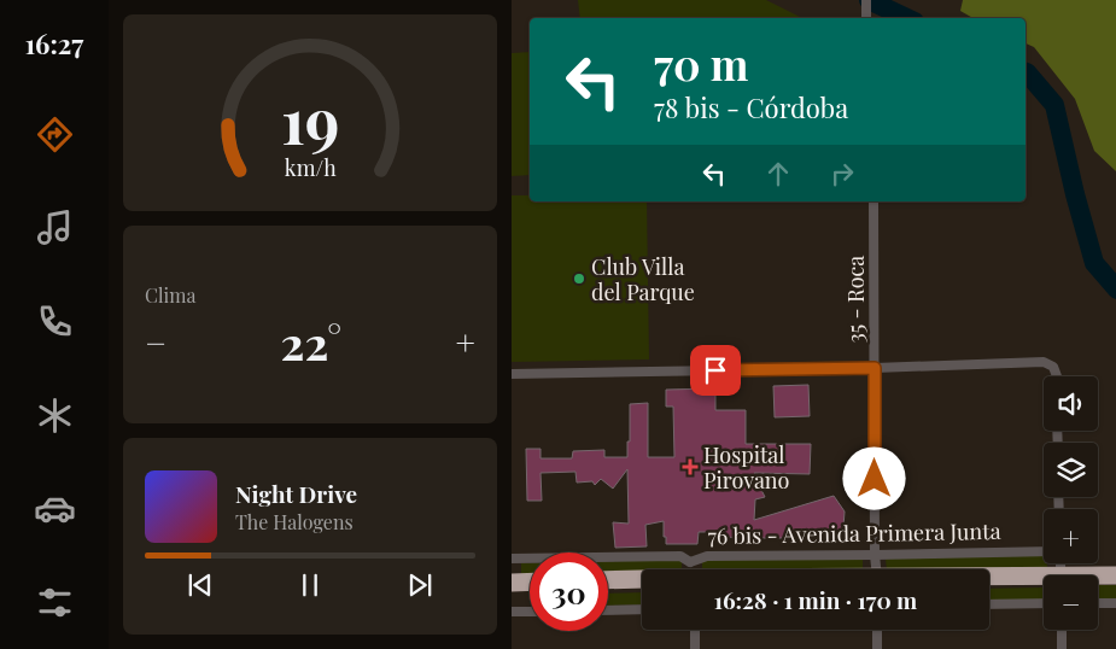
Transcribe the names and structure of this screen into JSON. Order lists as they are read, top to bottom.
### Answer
{
  "streets": {
    "highway": ["76 bis - Avenida Primera Junta"],
    "street": ["35 - Roca"]
  },
  "crossings": [
    ["35 - Roca", "76 bis - Avenida Primera Junta"]
  ],
  "places": {
    "other": ["Club Villa del Parque"],
    "health": ["Hospital Pirovano"]
  },
  "page": {
    "tabs": "16:27",
    "turn": ["70 m", "78 bis - Córdoba"],
    "tile": "Clima",
    "heat": ["−", "22°", "+"],
    "map_buttons": ["+", "−"],
    "song": ["Night Drive", "The Halogens"],
    "limit": "30",
    "trip": "16:28 · 1 min · 170 m",
    "gauge": ["19", "km/h"]
  }
}
